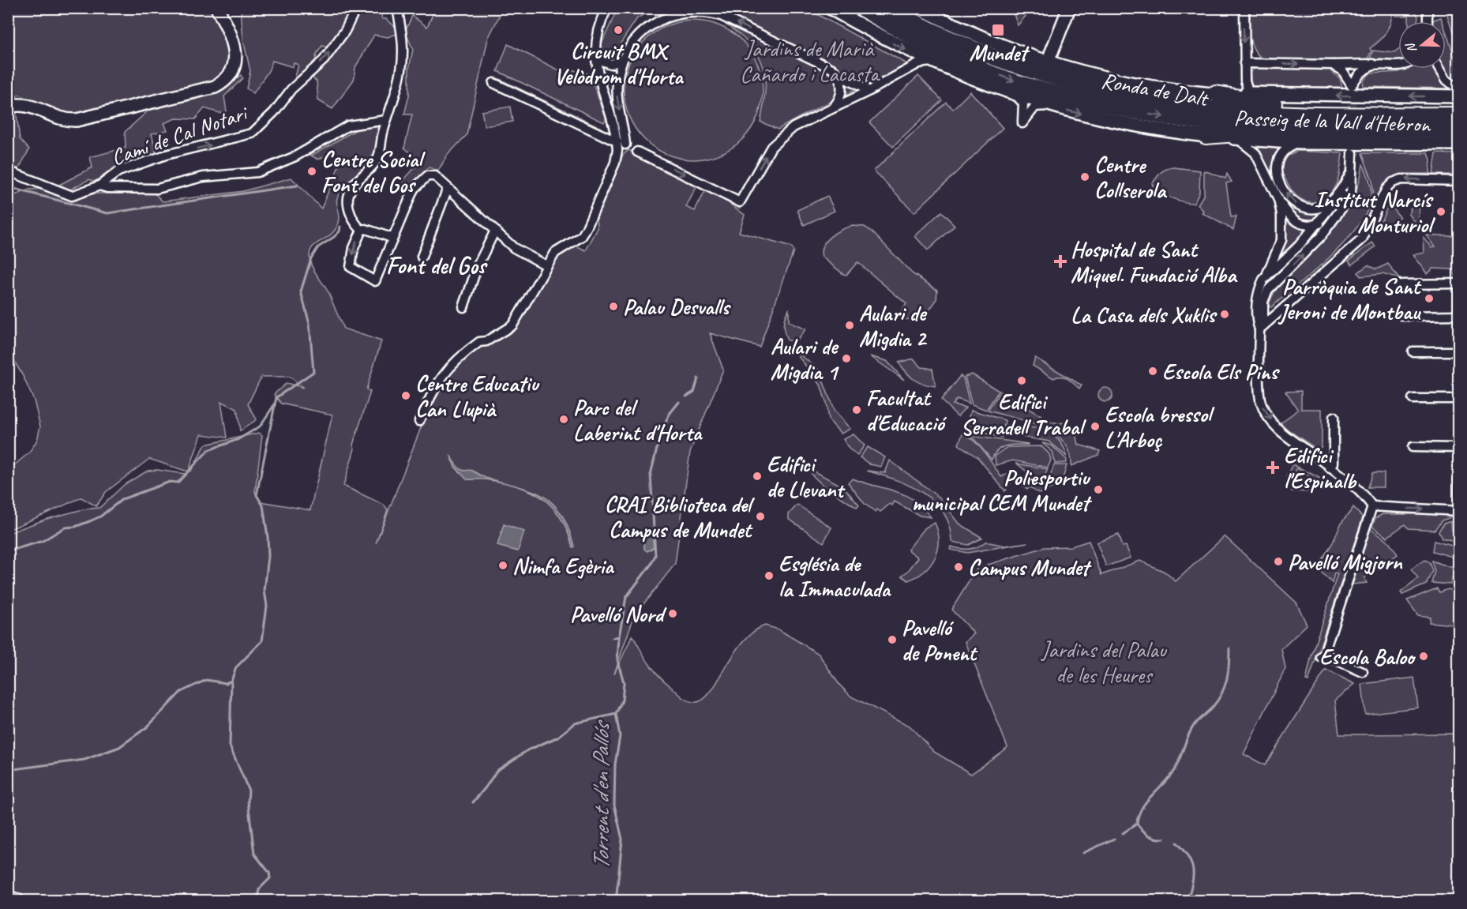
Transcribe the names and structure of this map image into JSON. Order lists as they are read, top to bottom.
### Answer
{
  "streets": {
    "highway": ["Ronda de Dalt"],
    "street": ["Passeig de la Vall d'Hebron", "Camí de Cal Notari"]
  },
  "crossings": [
    ["Ronda de Dalt", "Passeig de la Vall d'Hebron"]
  ],
  "districts": ["Font del Gos"],
  "water": ["Torrent d'en Pallós"],
  "parks": ["Jardins de Marià Cañardo i Lacasta", "Jardins del Palau de les Heures"],
  "places": {
    "other": [
      "Circuit BMX Velòdrom d'Horta",
      "Centre Social Font del Gos",
      "Centre Collserola",
      "Institut Narcís Monturiol",
      "Parròquia de Sant Jeroni de Montbau",
      "Palau Desvalls",
      "La Casa dels Xuklis",
      "Aulari de Migdia 2",
      "Aulari de Migdia 1",
      "Escola Els Pins",
      "Edifici Serradell Trabal",
      "Centre Educatiu Can Llupià",
      "Facultat d'Educació",
      "Parc del Laberint d'Horta",
      "Escola bressol L'Arboç",
      "Edifici de Llevant",
      "Poliesportiu municipal CEM Mundet",
      "CRAI Biblioteca del Campus de Mundet",
      "Pavelló Migjorn",
      "Nimfa Egèria",
      "Campus Mundet",
      "Església de la Immaculada",
      "Pavelló Nord",
      "Pavelló de Ponent",
      "Escola Baloo"
    ],
    "transit": ["Mundet"],
    "health": ["Hospital de Sant Miquel. Fundació Alba", "Edifici l'Espinalb"]
  },
  "north": "left"
}
